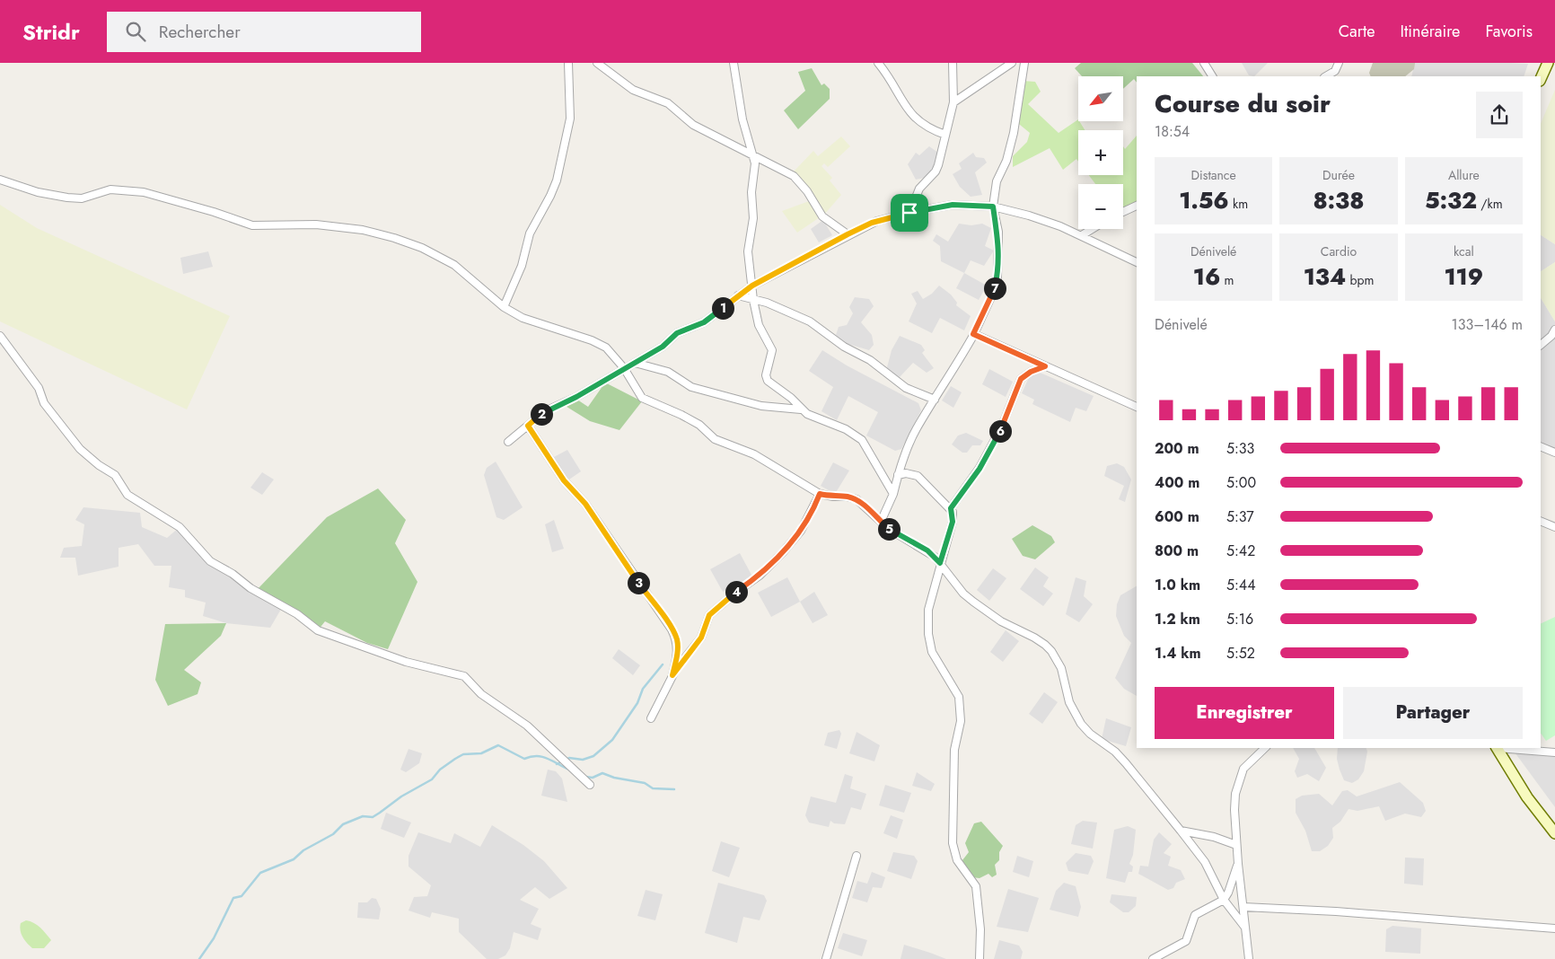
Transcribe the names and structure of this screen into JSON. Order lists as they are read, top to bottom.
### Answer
{
  "north": "bottom left",
  "page": {
    "header": "Stridr",
    "search": "Rechercher",
    "nav": ["Carte", "Itinéraire", "Favoris"],
    "map_buttons": ["+", "−"],
    "heading": ["Course du soir", "18:54"],
    "stats": [
      ["Distance", "1.56 km"],
      ["Durée", "8:38"],
      ["Allure", "5:32 /km"],
      ["Dénivelé", "16 m"],
      ["Cardio", "134 bpm"],
      ["kcal", "119"]
    ],
    "pins": [
      "7",
      "1",
      "2",
      "6",
      "5",
      "3",
      "4"
    ],
    "chart": ["Dénivelé", "133–146 m"],
    "list": [
      {
        "name": "200 m",
        "note": "5:33"
      },
      {
        "name": "400 m",
        "note": "5:00"
      },
      {
        "name": "600 m",
        "note": "5:37"
      },
      {
        "name": "800 m",
        "note": "5:42"
      },
      {
        "name": "1.0 km",
        "note": "5:44"
      },
      {
        "name": "1.2 km",
        "note": "5:16"
      },
      {
        "name": "1.4 km",
        "note": "5:52"
      }
    ],
    "buttons": ["Enregistrer", "Partager"]
  }
}
